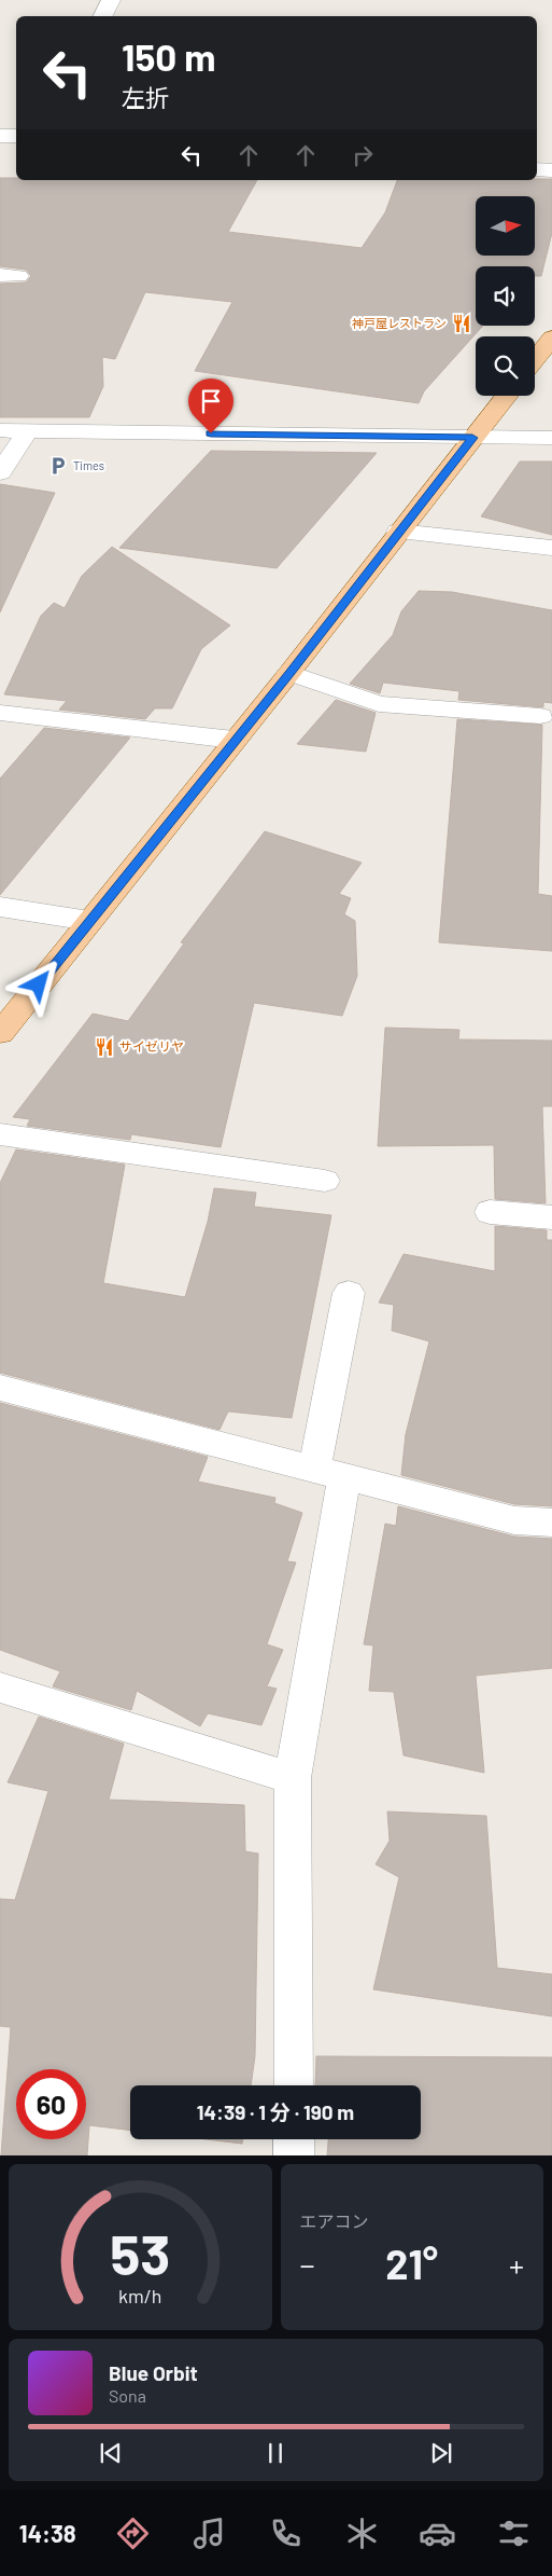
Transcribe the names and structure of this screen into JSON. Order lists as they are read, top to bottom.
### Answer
{
  "places": {
    "restaurant": ["神戸屋レストラン", "サイゼリヤ"],
    "parking": ["Times"]
  },
  "north": "right",
  "page": {
    "turn": ["150 m", "左折"],
    "limit": "60",
    "trip": "14:39 · 1 分 · 190 m",
    "tile": "エアコン",
    "heat": ["−", "21°", "+"],
    "song": ["Blue Orbit", "Sona"],
    "tabs": "14:38",
    "gauge": ["53", "km/h"]
  }
}
